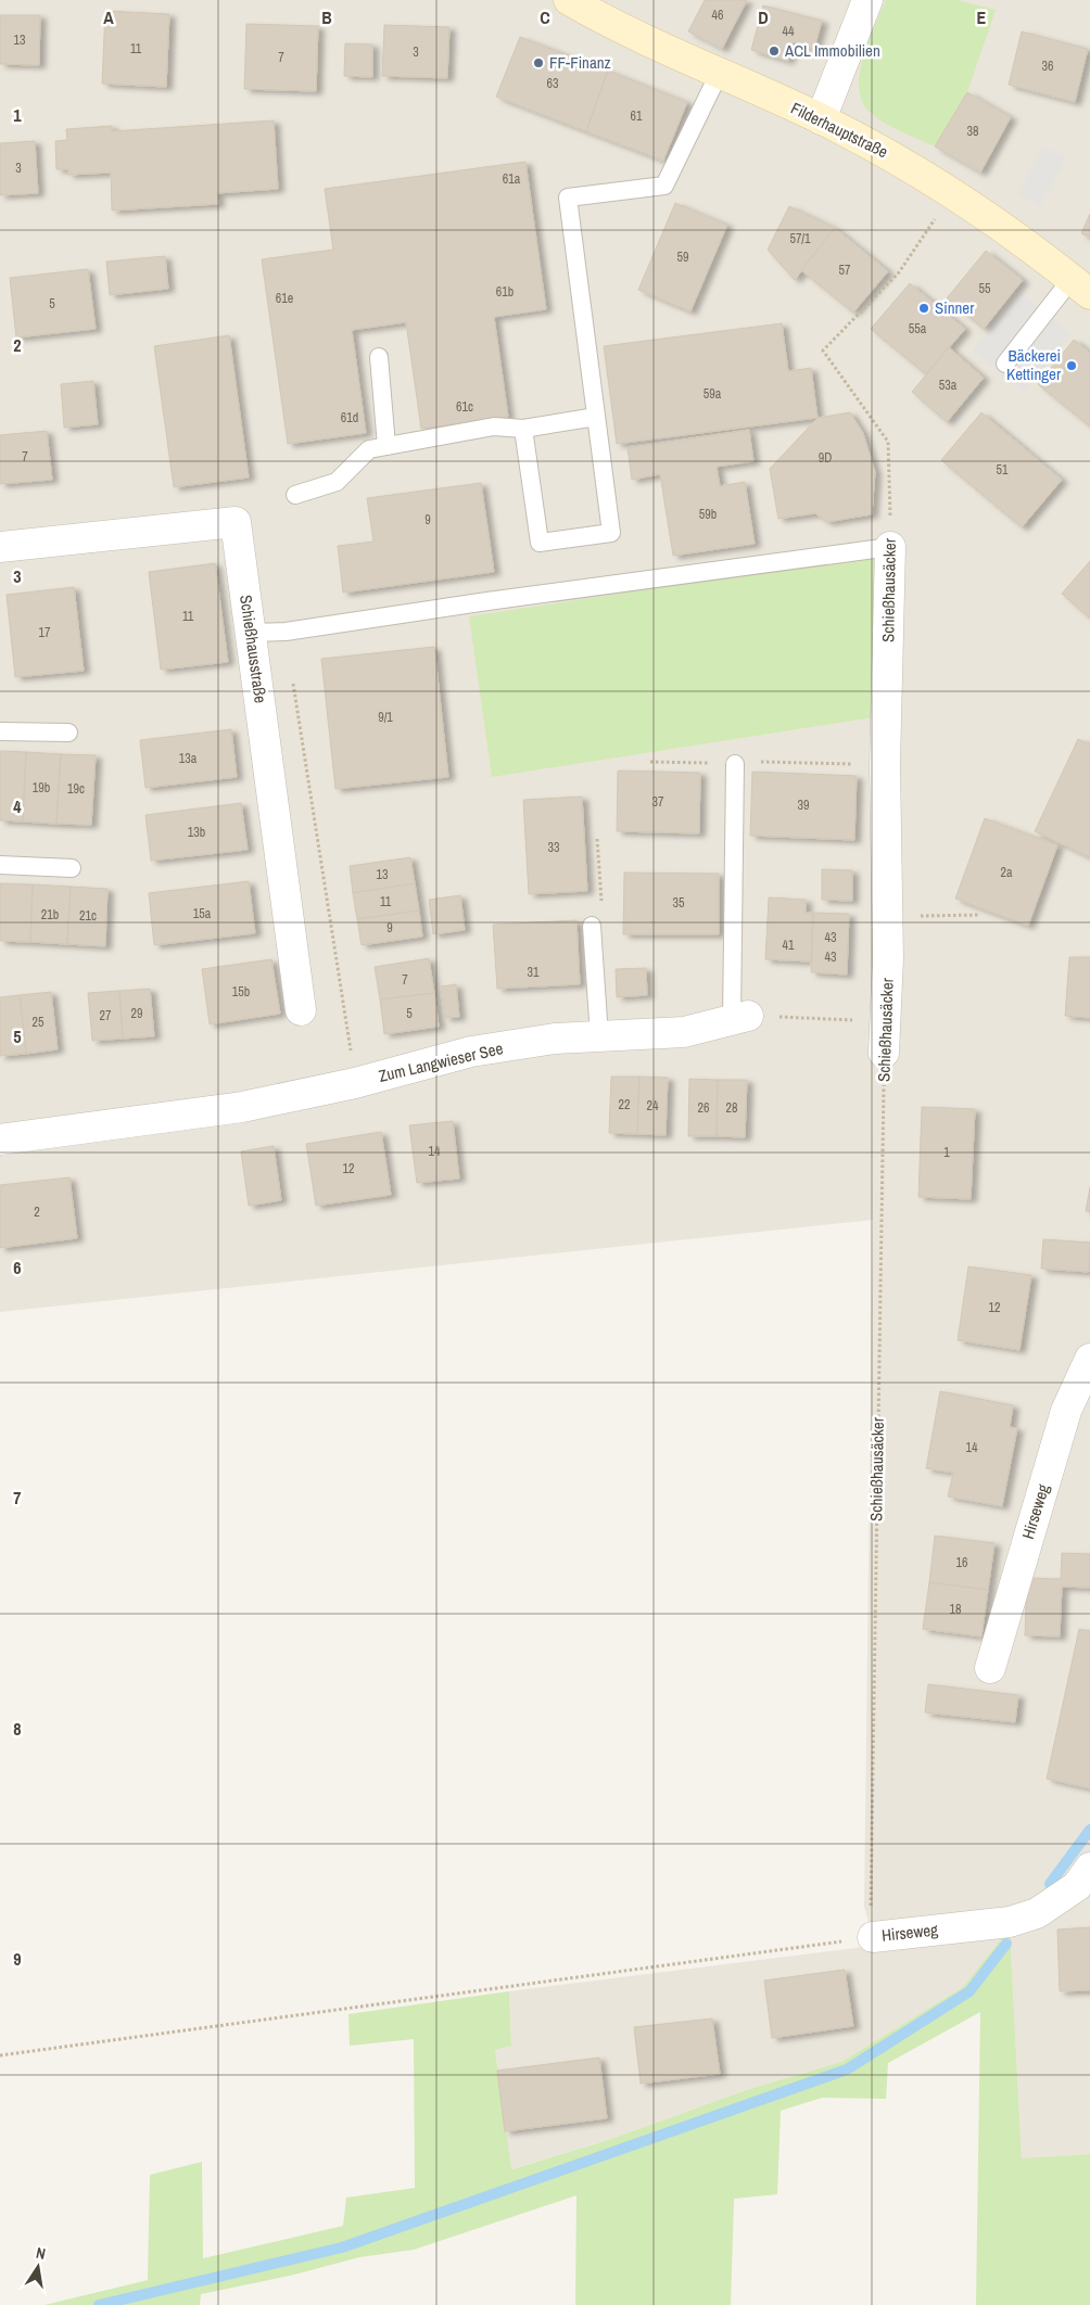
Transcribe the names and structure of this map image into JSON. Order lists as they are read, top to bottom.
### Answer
{
  "streets": {
    "main road": ["Filderhauptstraße"],
    "street": [
      "Schießhausäcker",
      "Schießhausstraße",
      "Zum Langwieser See",
      "Hirseweg"
    ]
  },
  "crossings": [
    ["Filderhauptstraße", "Schießhausäcker"],
    ["Schießhausäcker", "Hirseweg"]
  ],
  "places": [
    "ACL Immobilien",
    "FF-Finanz",
    "Sinner",
    "Bäckerei Kettinger"
  ],
  "house_numbers": [
    "46",
    "44",
    "13",
    "11",
    "3",
    "7",
    "36",
    "63",
    "61",
    "38",
    "3",
    "61a",
    "57/1",
    "59",
    "57",
    "55",
    "61b",
    "61e",
    "5",
    "55a",
    "53a",
    "59a",
    "61c",
    "61d",
    "7",
    "9D",
    "51",
    "59b",
    "9",
    "11",
    "17",
    "9/1",
    "13a",
    "19b",
    "19c",
    "37",
    "39",
    "13b",
    "33",
    "2a",
    "13",
    "11",
    "35",
    "15a",
    "21b",
    "21c",
    "9",
    "43",
    "41",
    "43",
    "31",
    "7",
    "15b",
    "29",
    "5",
    "27",
    "25",
    "22",
    "24",
    "26",
    "28",
    "14",
    "1",
    "12",
    "2",
    "12",
    "14",
    "16",
    "18"
  ],
  "north": "top",
  "grid": {
    "columns": [
      "A",
      "B",
      "C",
      "D",
      "E"
    ],
    "rows": [
      "1",
      "2",
      "3",
      "4",
      "5",
      "6",
      "7",
      "8",
      "9"
    ]
  }
}
